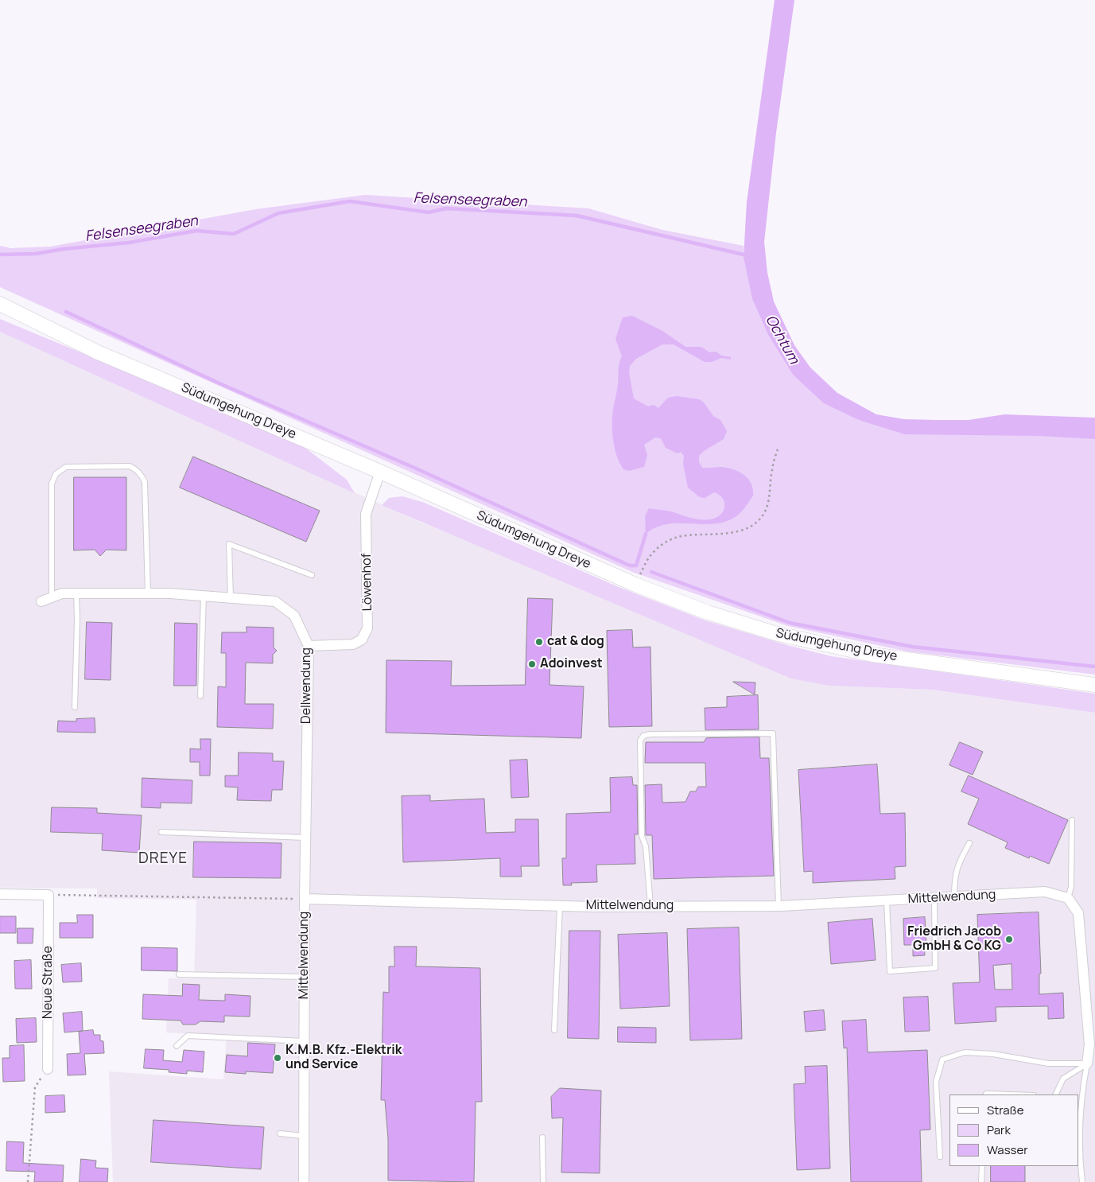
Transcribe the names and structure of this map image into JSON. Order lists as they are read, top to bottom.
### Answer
{
  "streets": {
    "main road": ["Südumgehung Dreye"],
    "street": [
      "Löwenhof",
      "Dellwendung",
      "Mittelwendung",
      "Neue Straße"
    ]
  },
  "crossings": [
    ["Südumgehung Dreye", "Löwenhof"],
    ["Löwenhof", "Dellwendung"],
    ["Dellwendung", "Mittelwendung"]
  ],
  "districts": ["DREYE"],
  "water": ["Felsenseegraben", "Ochtum"],
  "places": [
    "cat & dog",
    "Adoinvest",
    "Friedrich Jacob GmbH & Co KG",
    "K.M.B. Kfz.-Elektrik und Service"
  ],
  "legend": ["Straße", "Park", "Wasser"]
}
